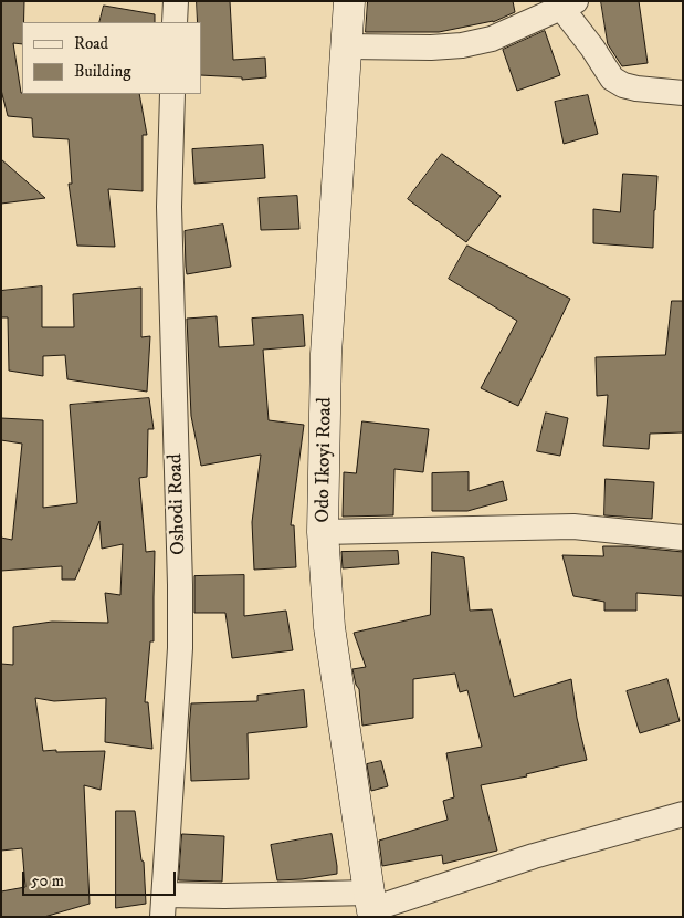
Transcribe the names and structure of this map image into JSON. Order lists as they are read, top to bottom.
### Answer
{
  "streets": {
    "main road": ["Odo Ikoyi Road"],
    "street": ["Oshodi Road"]
  },
  "legend": ["Road", "Building"],
  "scale_bar": "50 m"
}
